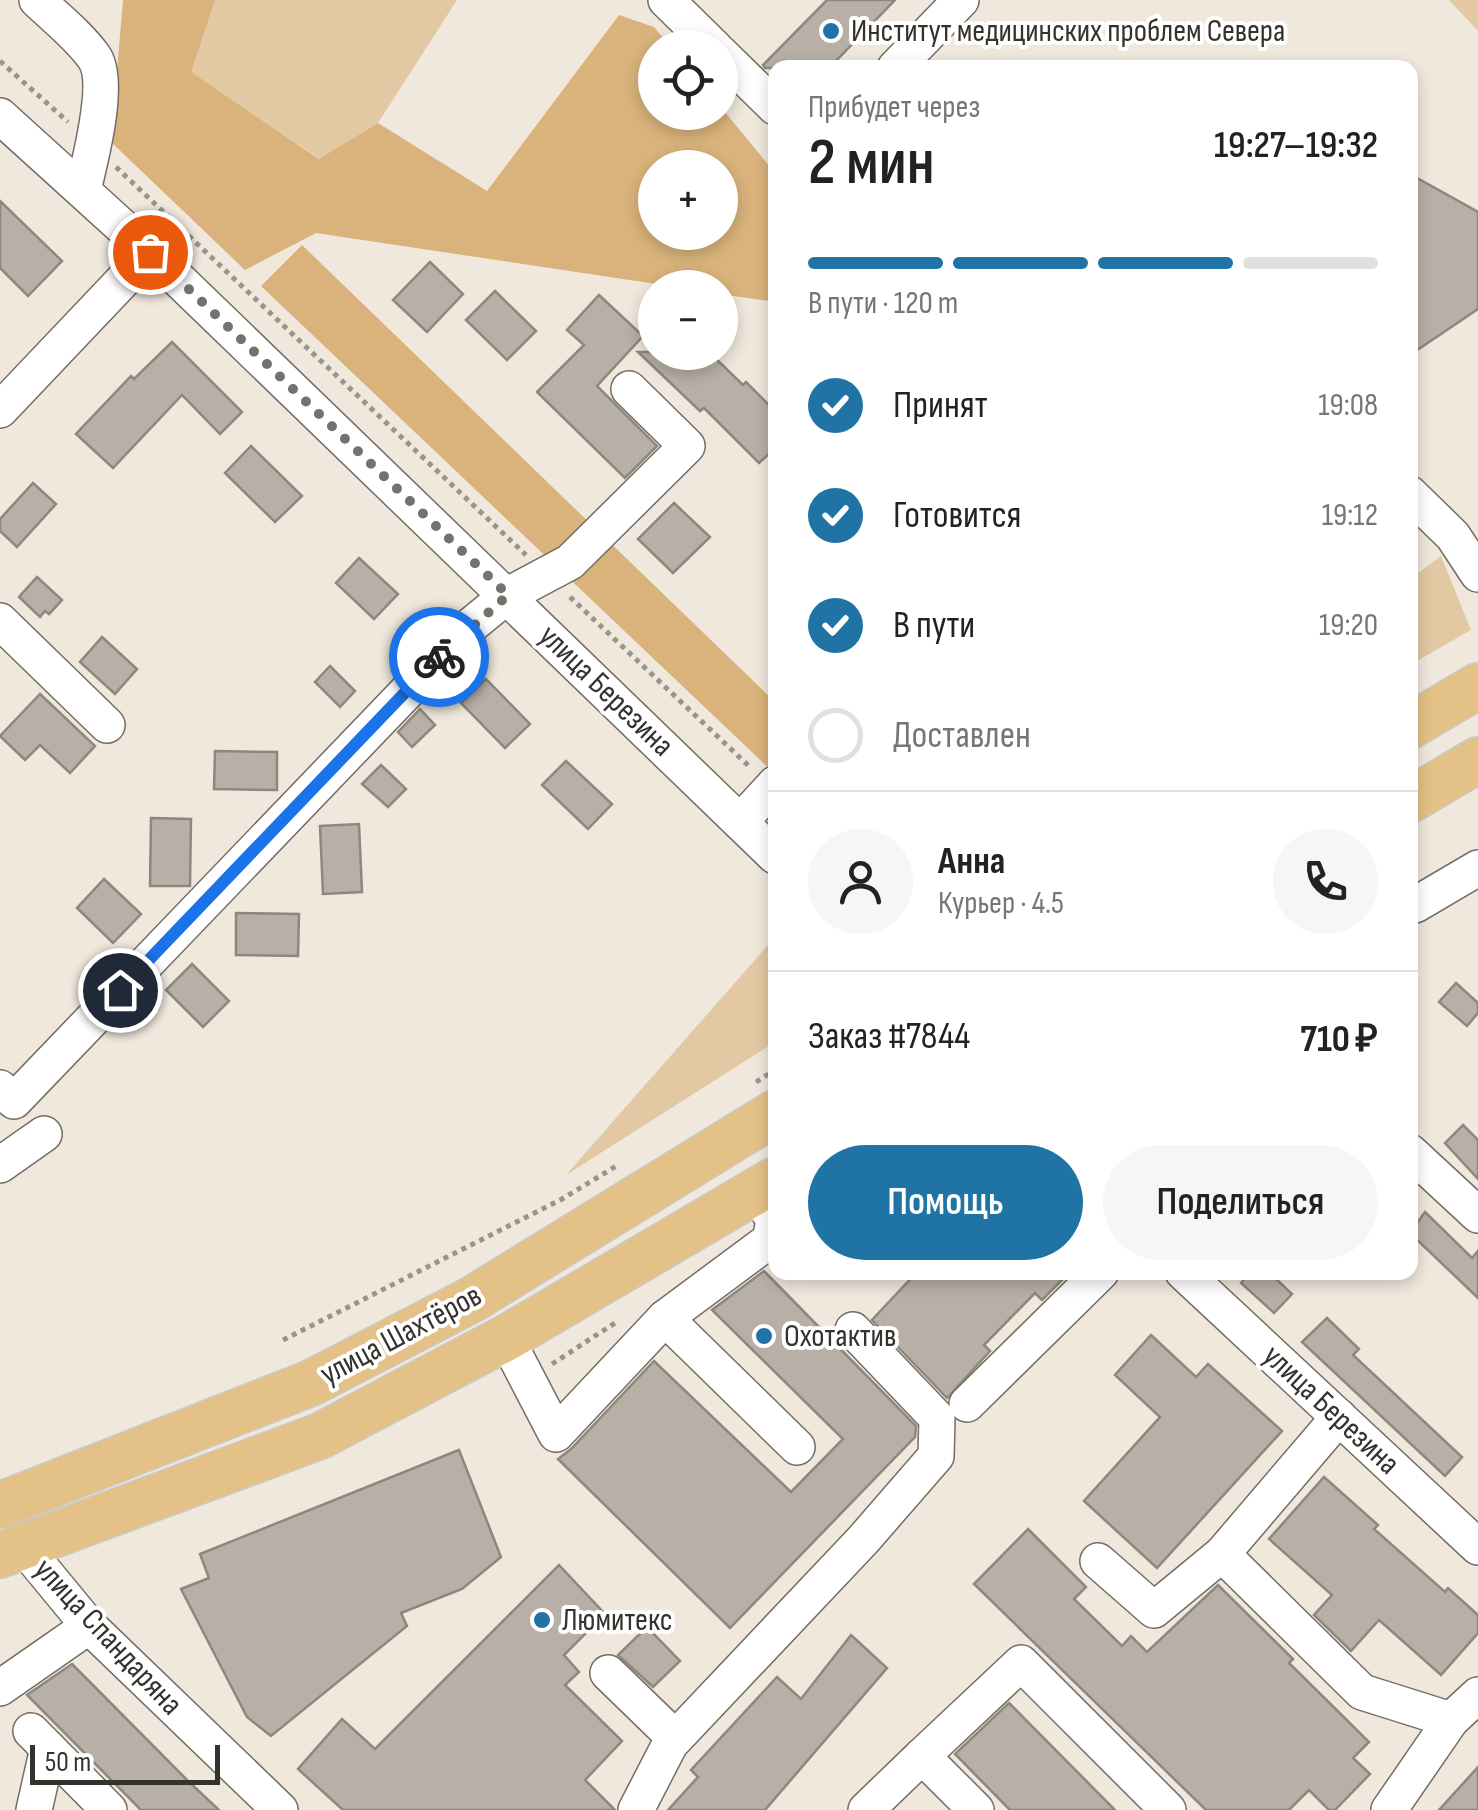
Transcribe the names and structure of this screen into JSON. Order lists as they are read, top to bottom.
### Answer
{
  "streets": {
    "main road": ["улица Шахтёров"],
    "street": ["улица Березина", "улица Спандаряна"]
  },
  "crossings": [
    ["улица Шахтёров", "улица Спандаряна"]
  ],
  "places": ["Институт медицинских проблем Севера", "Охотактив", "Люмитекс"],
  "scale_bar": "50 m",
  "page": {
    "map_buttons": ["+", "−"],
    "heading": ["2 мин", "Прибудет через", "19:27–19:32"],
    "panel": [
      "Анна",
      "Курьер · 4.5",
      "Заказ #7844",
      "710 ₽"
    ],
    "bar": "В пути · 120 m",
    "list": [
      ["Принят", "19:08"],
      ["Готовится", "19:12"],
      ["В пути", "19:20"],
      "Доставлен"
    ],
    "buttons": ["Помощь", "Поделиться"],
    "scale": "50 m"
  }
}
